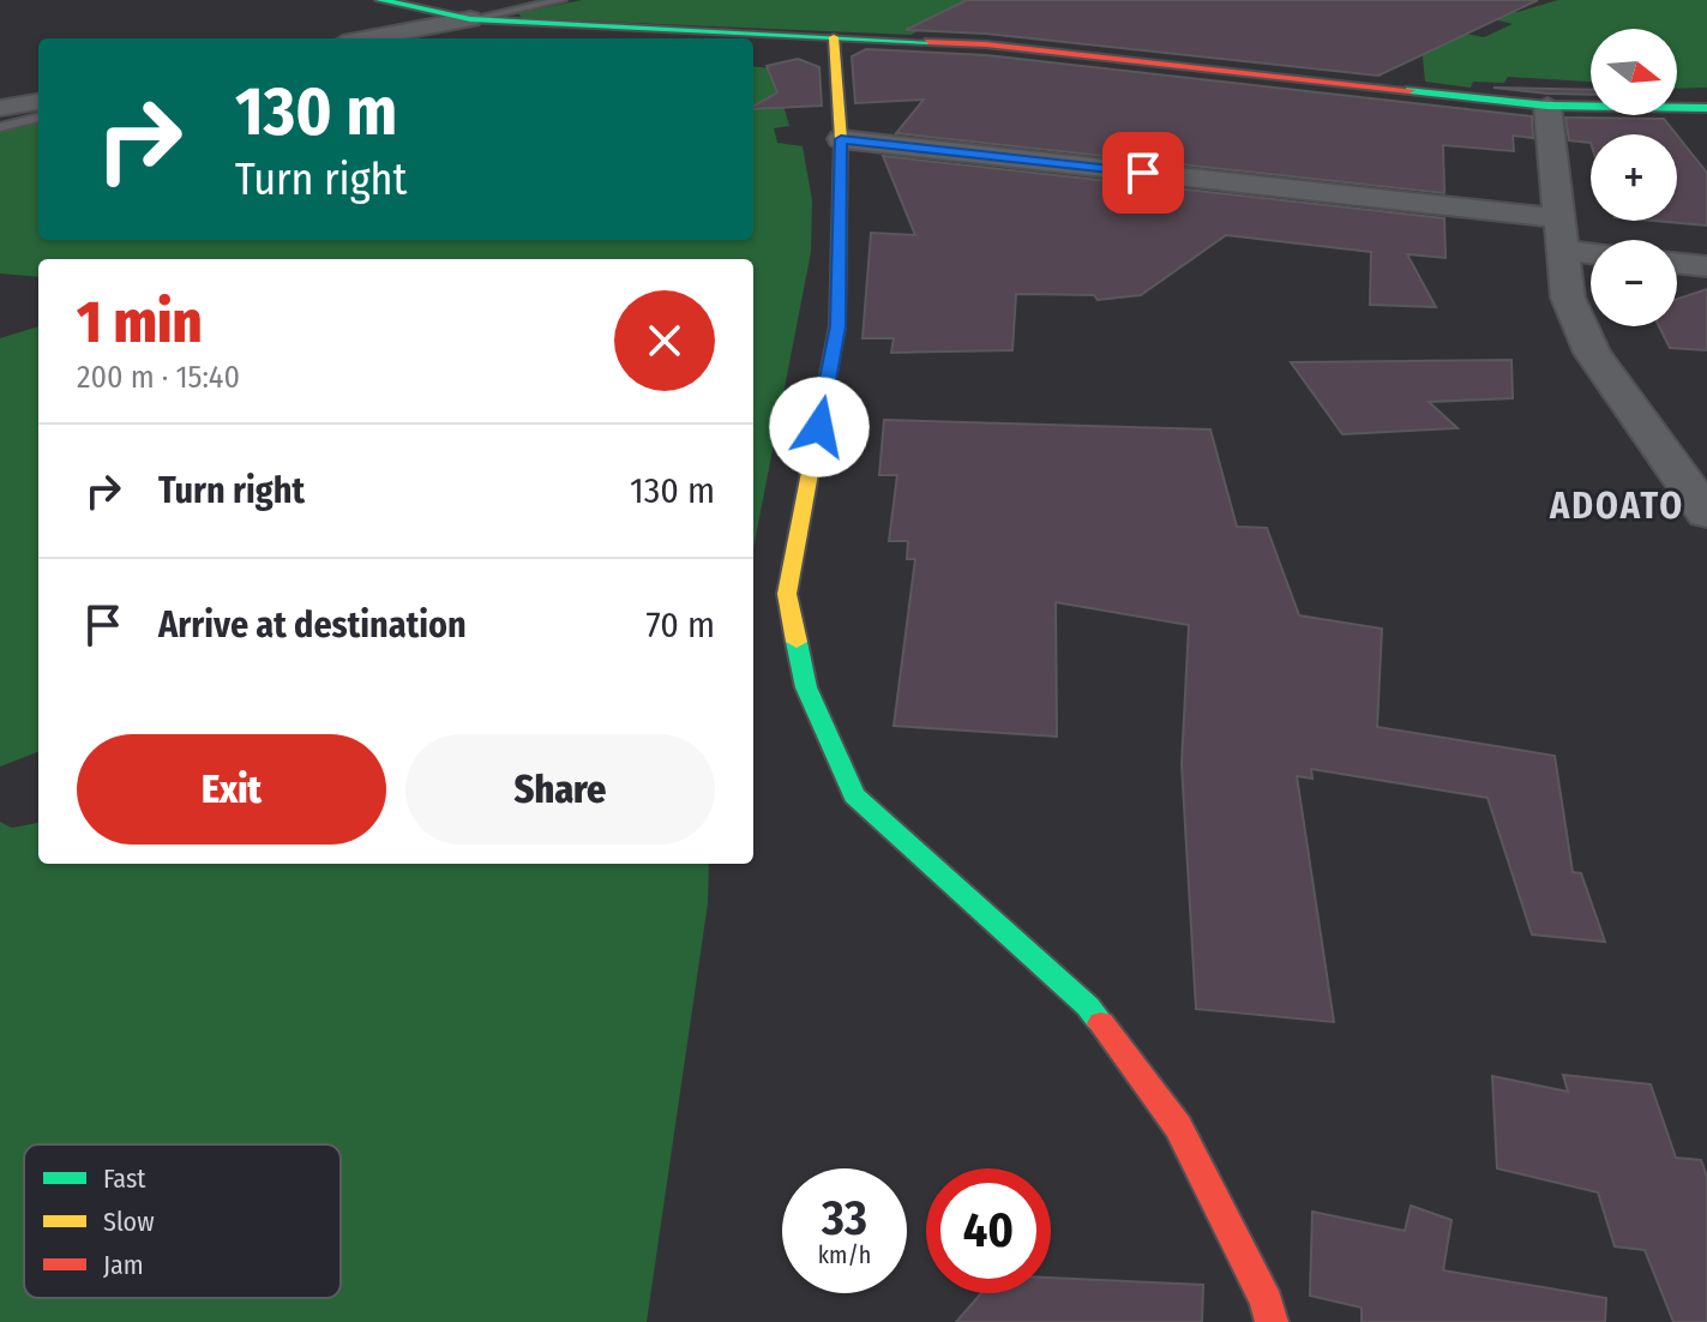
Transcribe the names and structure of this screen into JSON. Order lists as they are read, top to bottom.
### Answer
{
  "districts": ["ADOATO"],
  "legend": ["Fast", "Slow", "Jam"],
  "north": "right",
  "page": {
    "map_buttons": ["+", "−"],
    "turn": ["130 m", "Turn right"],
    "heading": ["1 min", "200 m · 15:40"],
    "list": [
      {
        "name": "Turn right",
        "value": "130 m"
      },
      {
        "name": "Arrive at destination",
        "value": "70 m"
      }
    ],
    "buttons": ["Exit", "Share"],
    "speed": "33 km/h",
    "limit": "40"
  }
}
